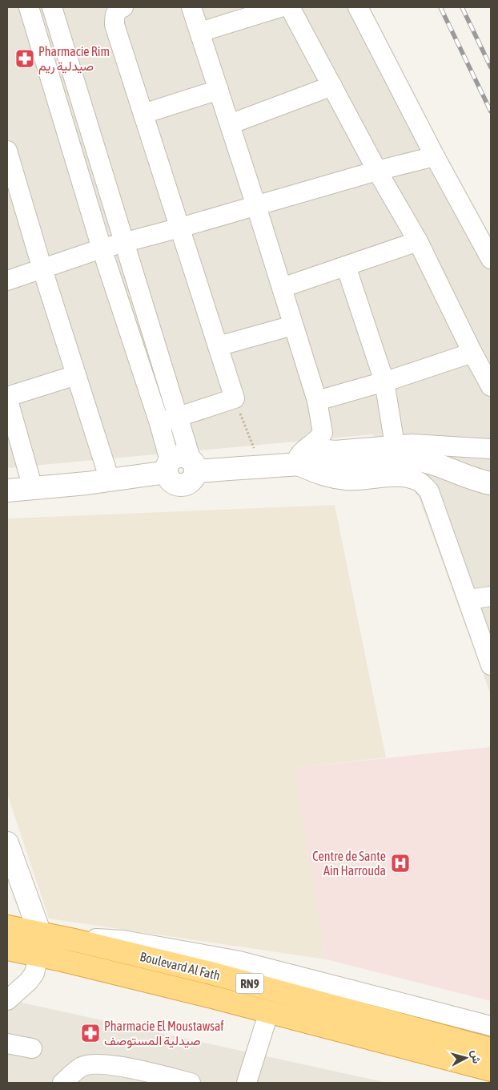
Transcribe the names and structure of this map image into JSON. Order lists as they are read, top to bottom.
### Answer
{
  "streets": {
    "highway": ["Boulevard Al Fath", "RN9"]
  },
  "places": {
    "pharmacy": ["Pharmacie Rim صيدلية ريم", "Pharmacie El Moustawsaf صيدلية المستوصف"],
    "hospital": ["Centre de Sante Ain Harrouda"]
  },
  "north": "right"
}
